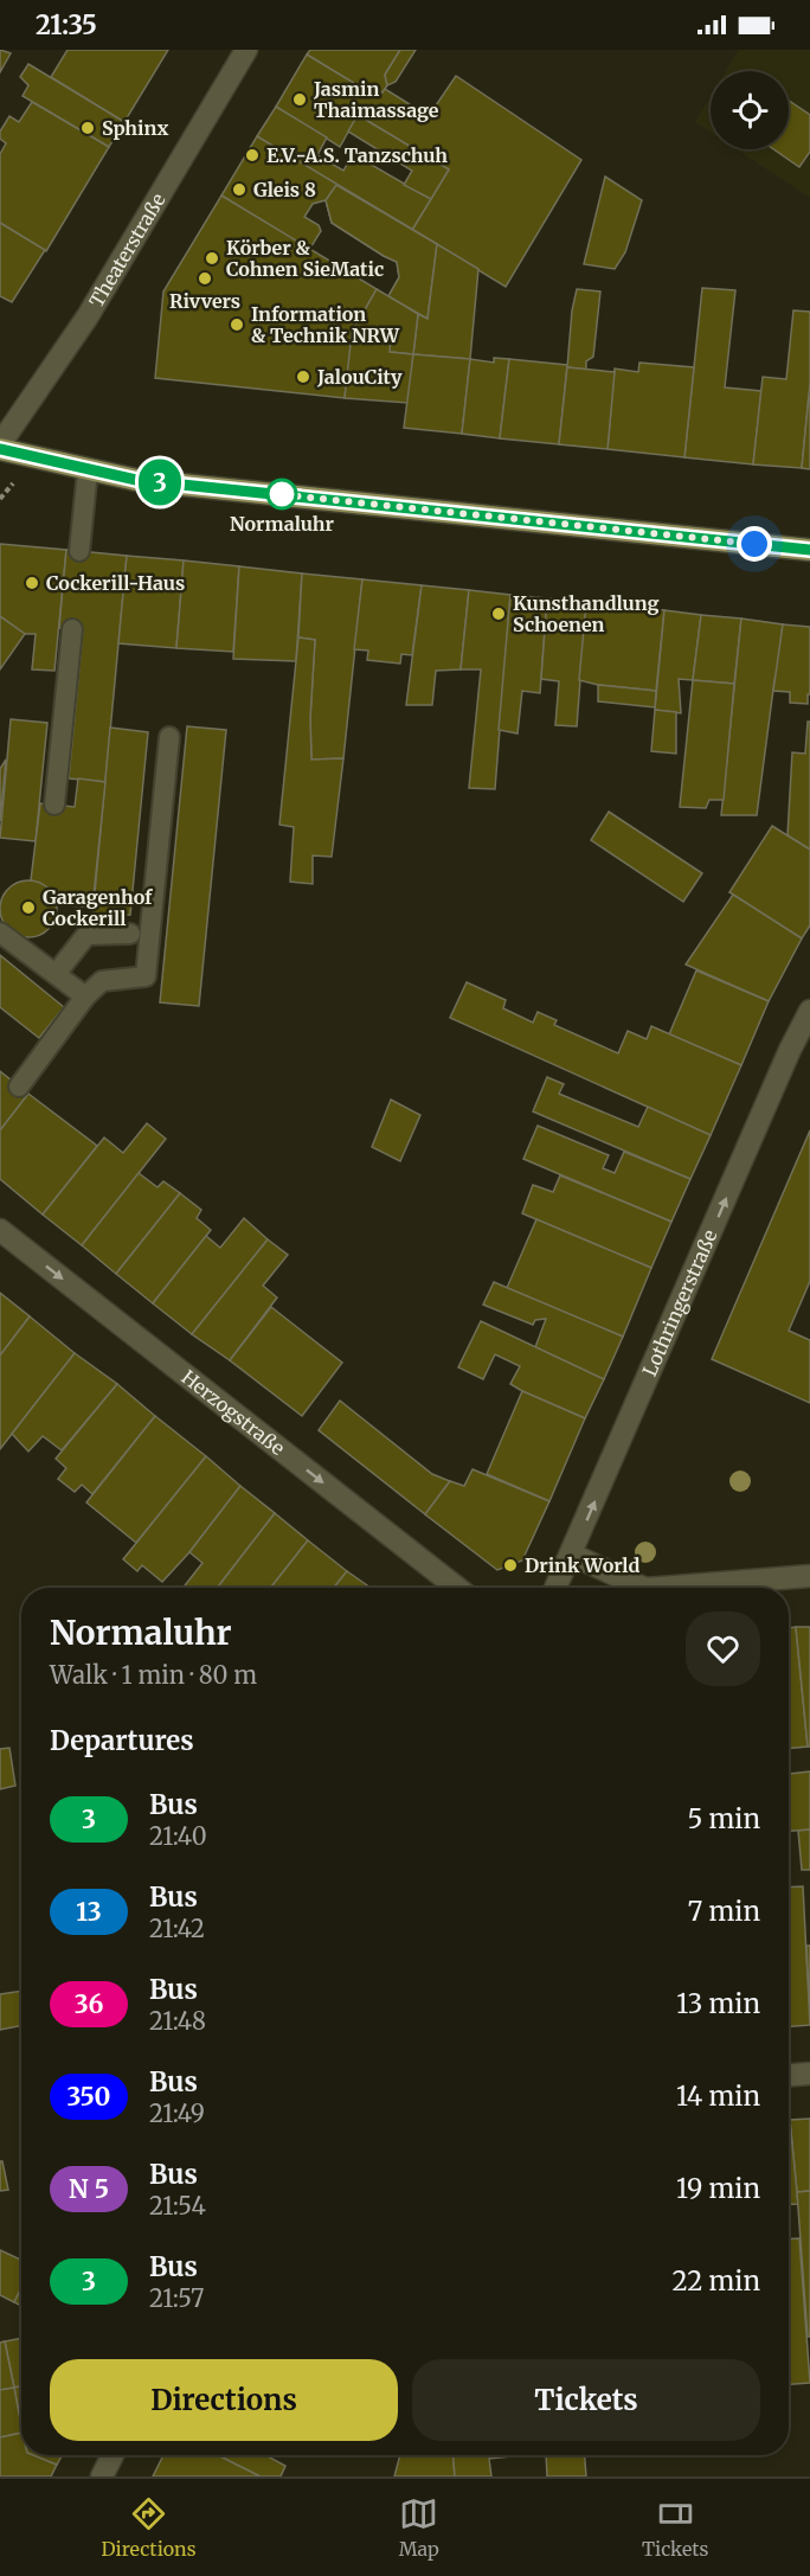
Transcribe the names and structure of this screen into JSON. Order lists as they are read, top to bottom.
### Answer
{
  "streets": {
    "street": ["Theaterstraße", "Lothringerstraße", "Herzogstraße"]
  },
  "one_way": ["Lothringerstraße", "Herzogstraße"],
  "places": [
    "Jasmin Thaimassage",
    "Sphinx",
    "E.V.-A.S. Tanzschuh",
    "Gleis 8",
    "Körber & Cohnen SieMatic",
    "Rivvers",
    "Information & Technik NRW",
    "JalouCity",
    "Normaluhr",
    "Cockerill-Haus",
    "Kunsthandlung Schoenen",
    "Garagenhof Cockerill",
    "Drink World"
  ],
  "lines": ["bus line 3"],
  "page": {
    "status": "21:35",
    "on_map": "3",
    "heading": [
      ["Normaluhr", "Walk · 1 min · 80 m"],
      "Departures"
    ],
    "list": [
      {
        "mark": "3",
        "name": "Bus",
        "note": "21:40",
        "value": "5 min"
      },
      {
        "mark": "13",
        "name": "Bus",
        "note": "21:42",
        "value": "7 min"
      },
      {
        "mark": "36",
        "name": "Bus",
        "note": "21:48",
        "value": "13 min"
      },
      {
        "mark": "350",
        "name": "Bus",
        "note": "21:49",
        "value": "14 min"
      },
      {
        "mark": "N 5",
        "name": "Bus",
        "note": "21:54",
        "value": "19 min"
      },
      {
        "mark": "3",
        "name": "Bus",
        "note": "21:57",
        "value": "22 min"
      }
    ],
    "buttons": ["Directions", "Tickets"],
    "tabs": ["Directions", "Map", "Tickets"]
  }
}
